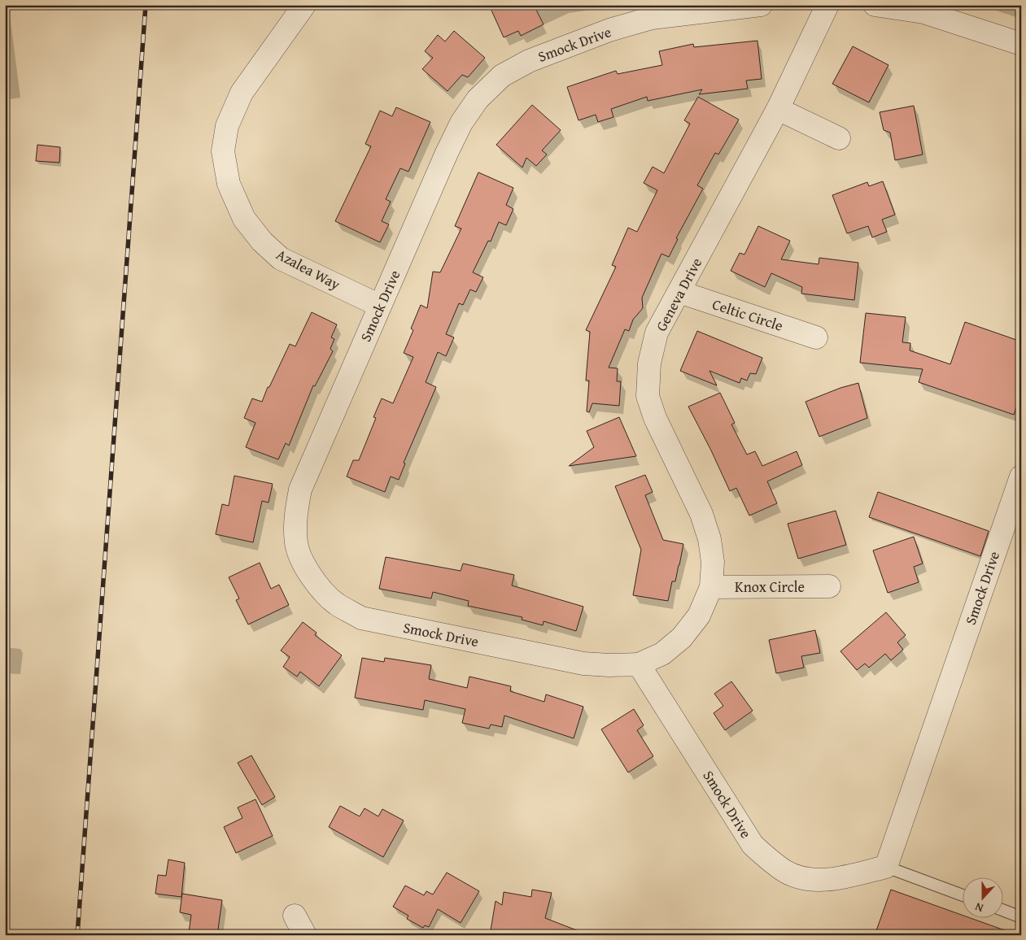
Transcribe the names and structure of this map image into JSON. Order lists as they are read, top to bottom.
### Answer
{
  "streets": {
    "street": [
      "Smock Drive",
      "Azalea Way",
      "Geneva Drive",
      "Celtic Circle",
      "Knox Circle"
    ]
  },
  "crossings": [
    ["Smock Drive", "Azalea Way"],
    ["Smock Drive", "Geneva Drive"],
    ["Geneva Drive", "Celtic Circle"],
    ["Geneva Drive", "Knox Circle"]
  ],
  "north": "bottom"
}
